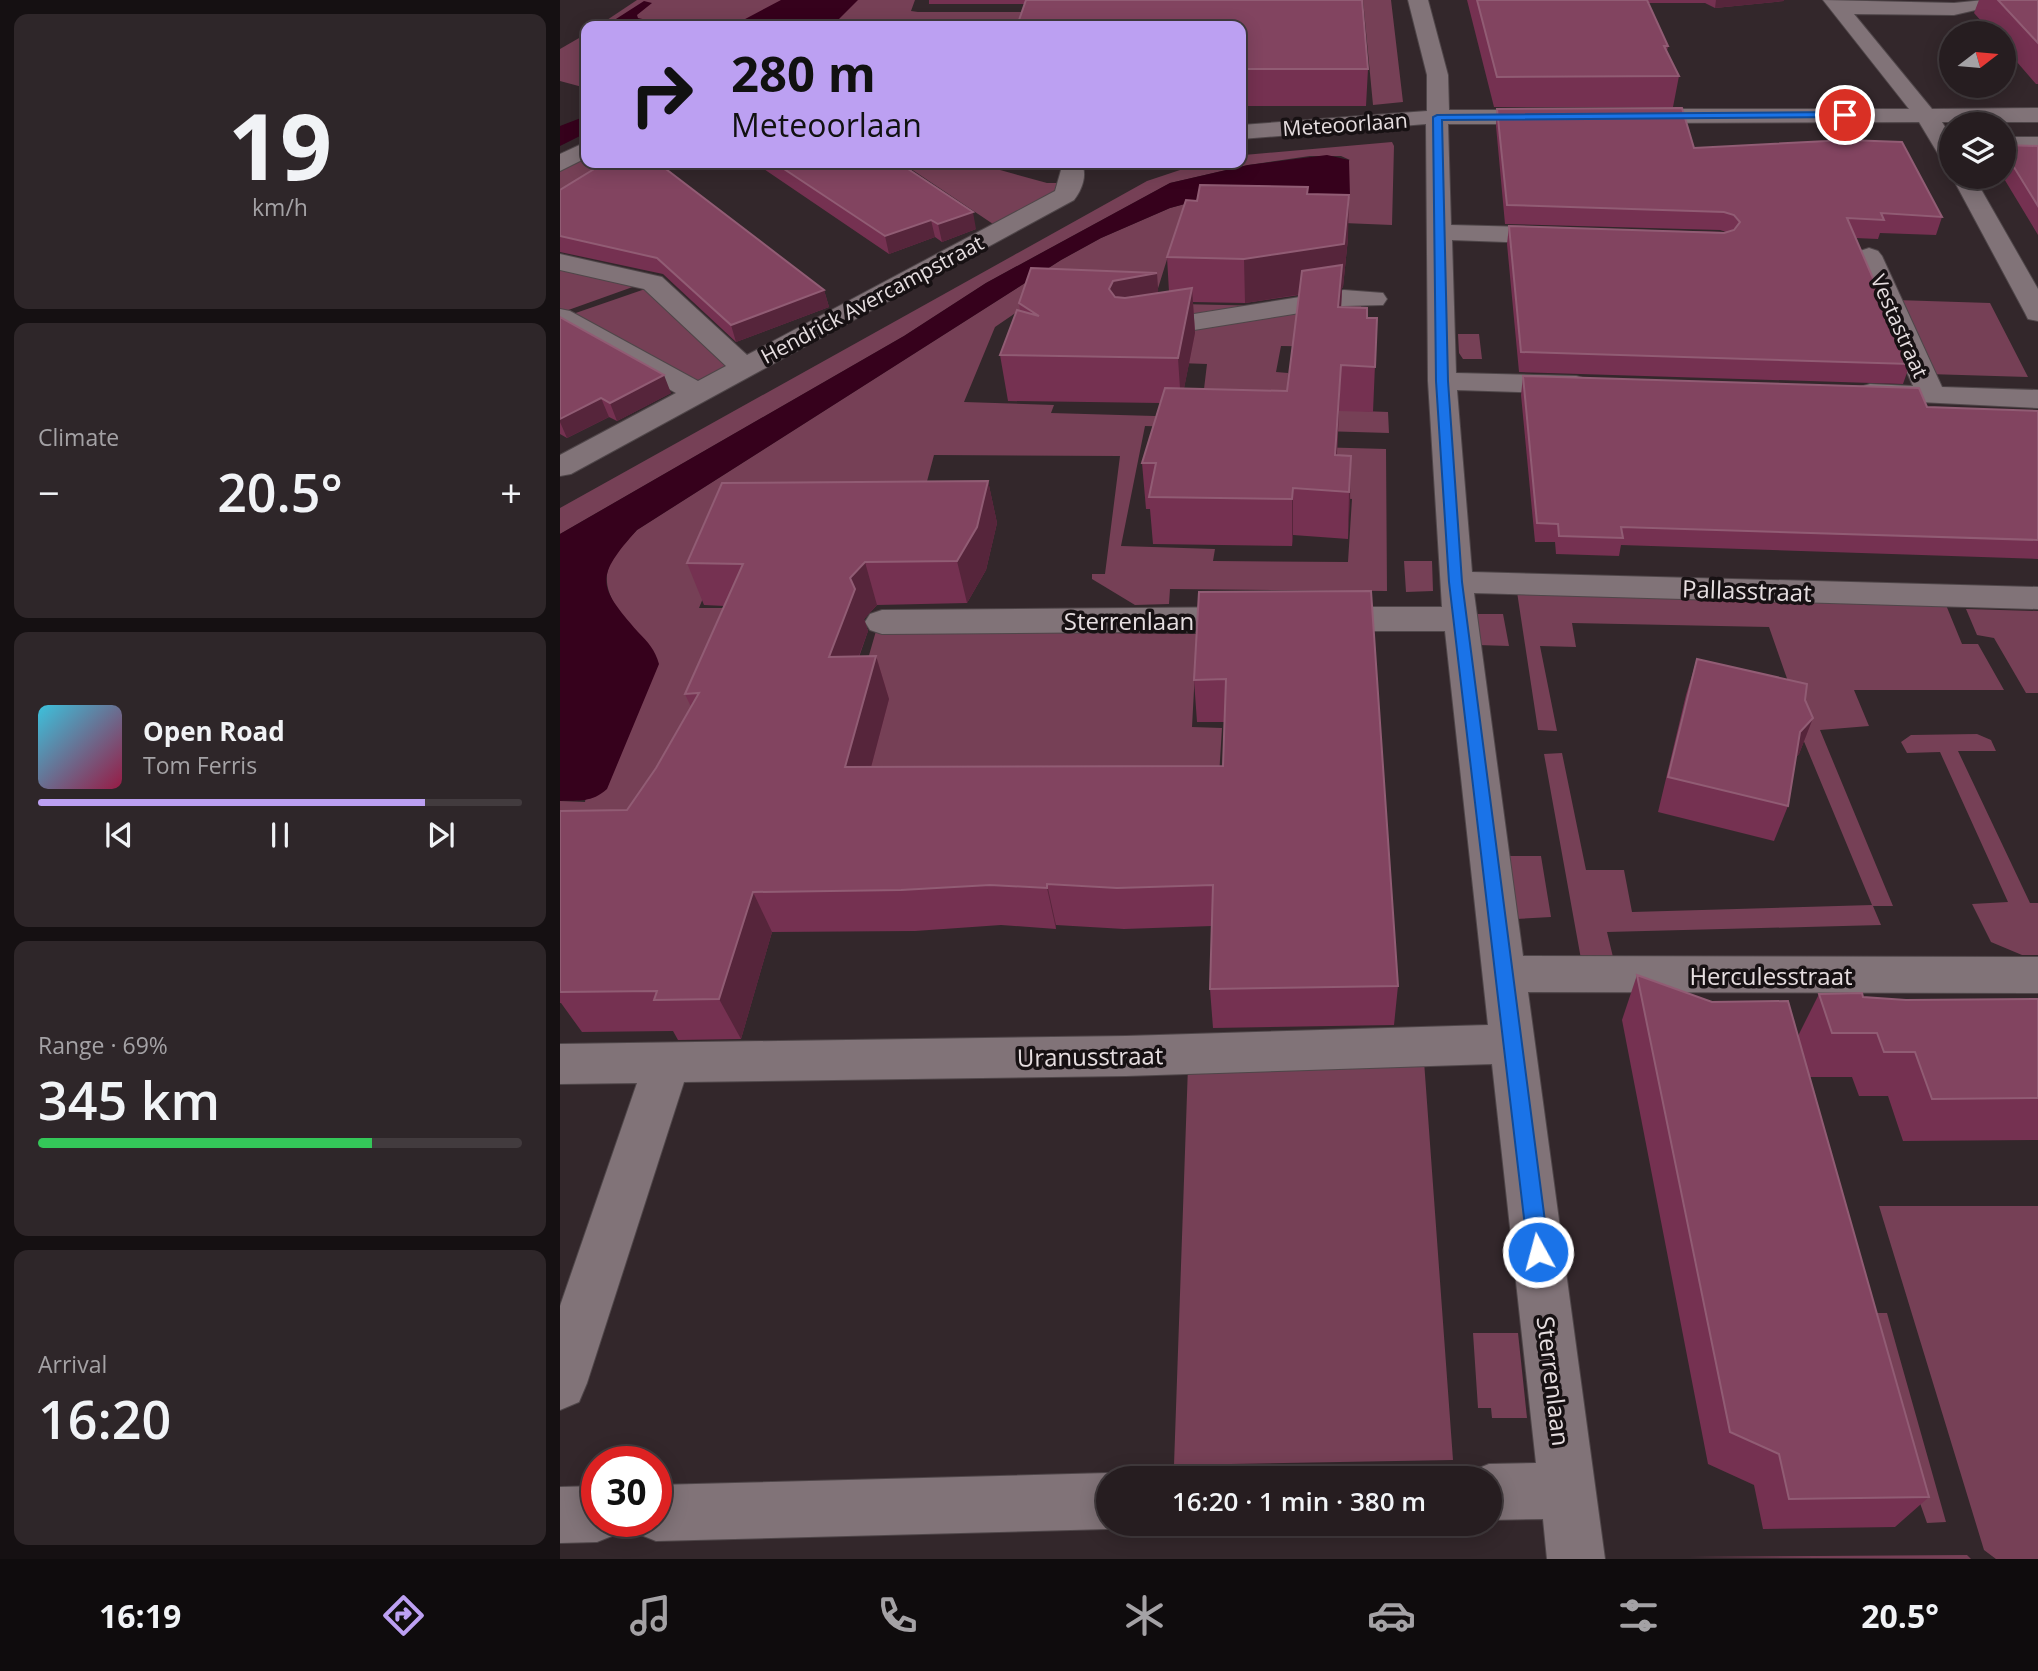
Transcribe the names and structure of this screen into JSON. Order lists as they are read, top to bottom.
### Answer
{
  "streets": {
    "street": [
      "Meteoorlaan",
      "Hendrick Avercampstraat",
      "Vestastraat",
      "Pallasstraat",
      "Sterrenlaan",
      "Herculesstraat",
      "Uranusstraat"
    ]
  },
  "crossings": [
    ["Meteoorlaan", "Sterrenlaan"],
    ["Pallasstraat", "Sterrenlaan"],
    ["Sterrenlaan", "Herculesstraat"],
    ["Sterrenlaan", "Uranusstraat"]
  ],
  "north": "right",
  "page": {
    "tile": [
      ["19", "km/h"],
      "Climate",
      ["Range · 69%", "345 km"],
      ["Arrival", "16:20"]
    ],
    "turn": ["280 m", "Meteoorlaan"],
    "heat": ["−", "20.5°", "+"],
    "song": ["Open Road", "Tom Ferris"],
    "limit": "30",
    "trip": "16:20 · 1 min · 380 m",
    "tabs": ["16:19", "20.5°"]
  }
}
